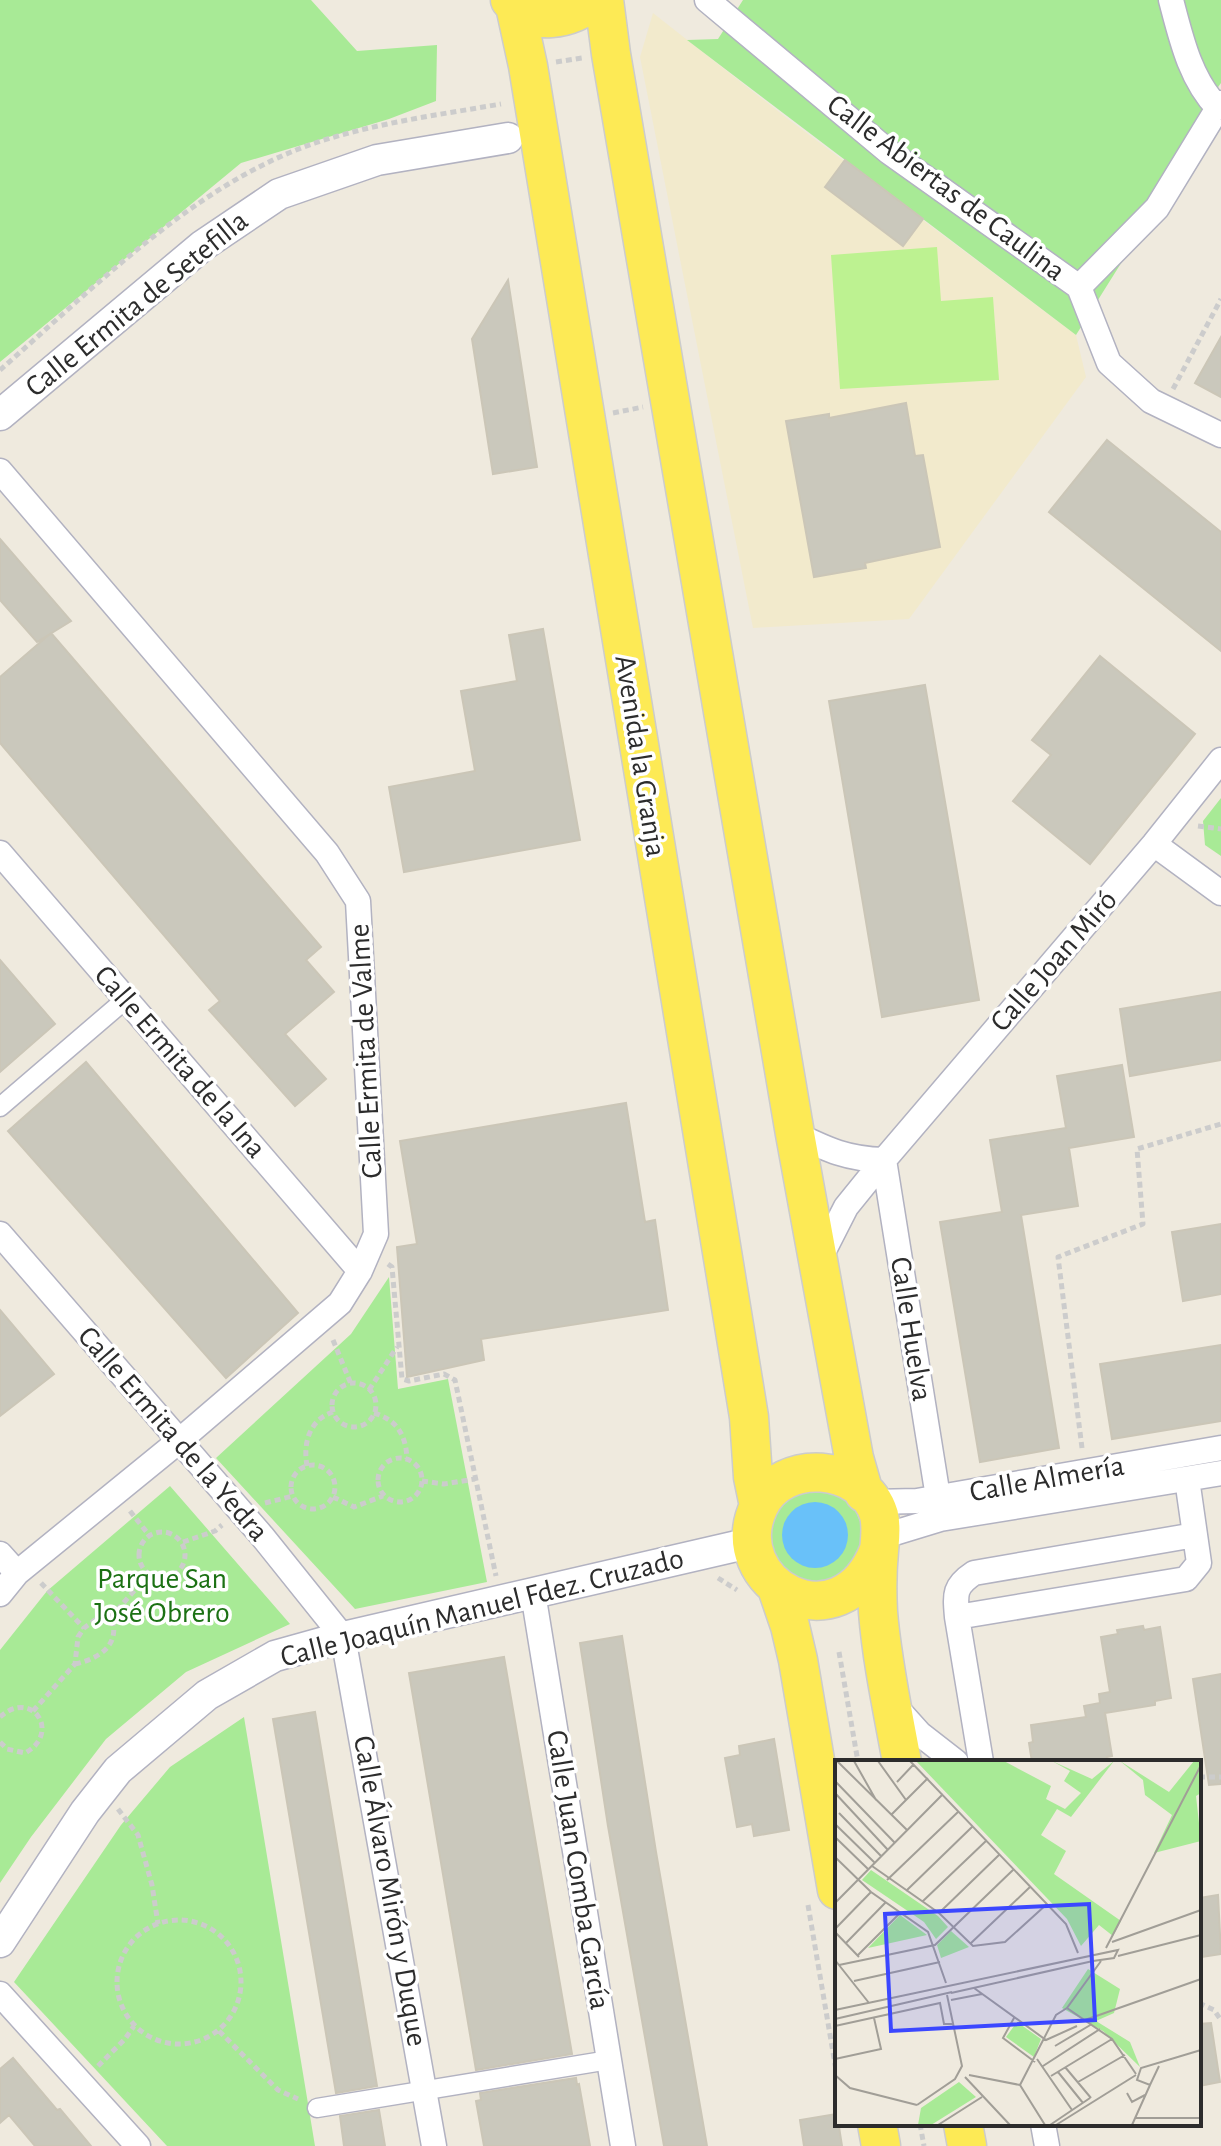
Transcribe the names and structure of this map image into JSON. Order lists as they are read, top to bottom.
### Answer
{
  "streets": {
    "main road": ["Avenida la Granja"],
    "street": [
      "Calle Abiertas de Caulina",
      "Calle Ermita de Setefilla",
      "Calle Joan Miró",
      "Calle Ermita de Valme",
      "Calle Ermita de la Ina",
      "Calle Huelva",
      "Calle Ermita de la Yedra",
      "Calle Almería",
      "Calle Joaquín Manuel Fdez. Cruzado",
      "Calle Juan Comba García",
      "Calle Álvaro Mirón y Duque"
    ]
  },
  "crossings": [
    ["Avenida la Granja", "Calle Almería"],
    ["Avenida la Granja", "Calle Joaquín Manuel Fdez. Cruzado"],
    ["Calle Joan Miró", "Calle Huelva"],
    ["Calle Ermita de Valme", "Calle Ermita de la Ina"],
    ["Calle Ermita de Valme", "Calle Ermita de la Yedra"],
    ["Calle Huelva", "Calle Almería"],
    ["Calle Ermita de la Yedra", "Calle Joaquín Manuel Fdez. Cruzado"],
    ["Calle Ermita de la Yedra", "Calle Álvaro Mirón y Duque"],
    ["Calle Almería", "Calle Joaquín Manuel Fdez. Cruzado"],
    ["Calle Joaquín Manuel Fdez. Cruzado", "Calle Juan Comba García"],
    ["Calle Joaquín Manuel Fdez. Cruzado", "Calle Álvaro Mirón y Duque"]
  ],
  "parks": ["Parque San José Obrero"]
}
